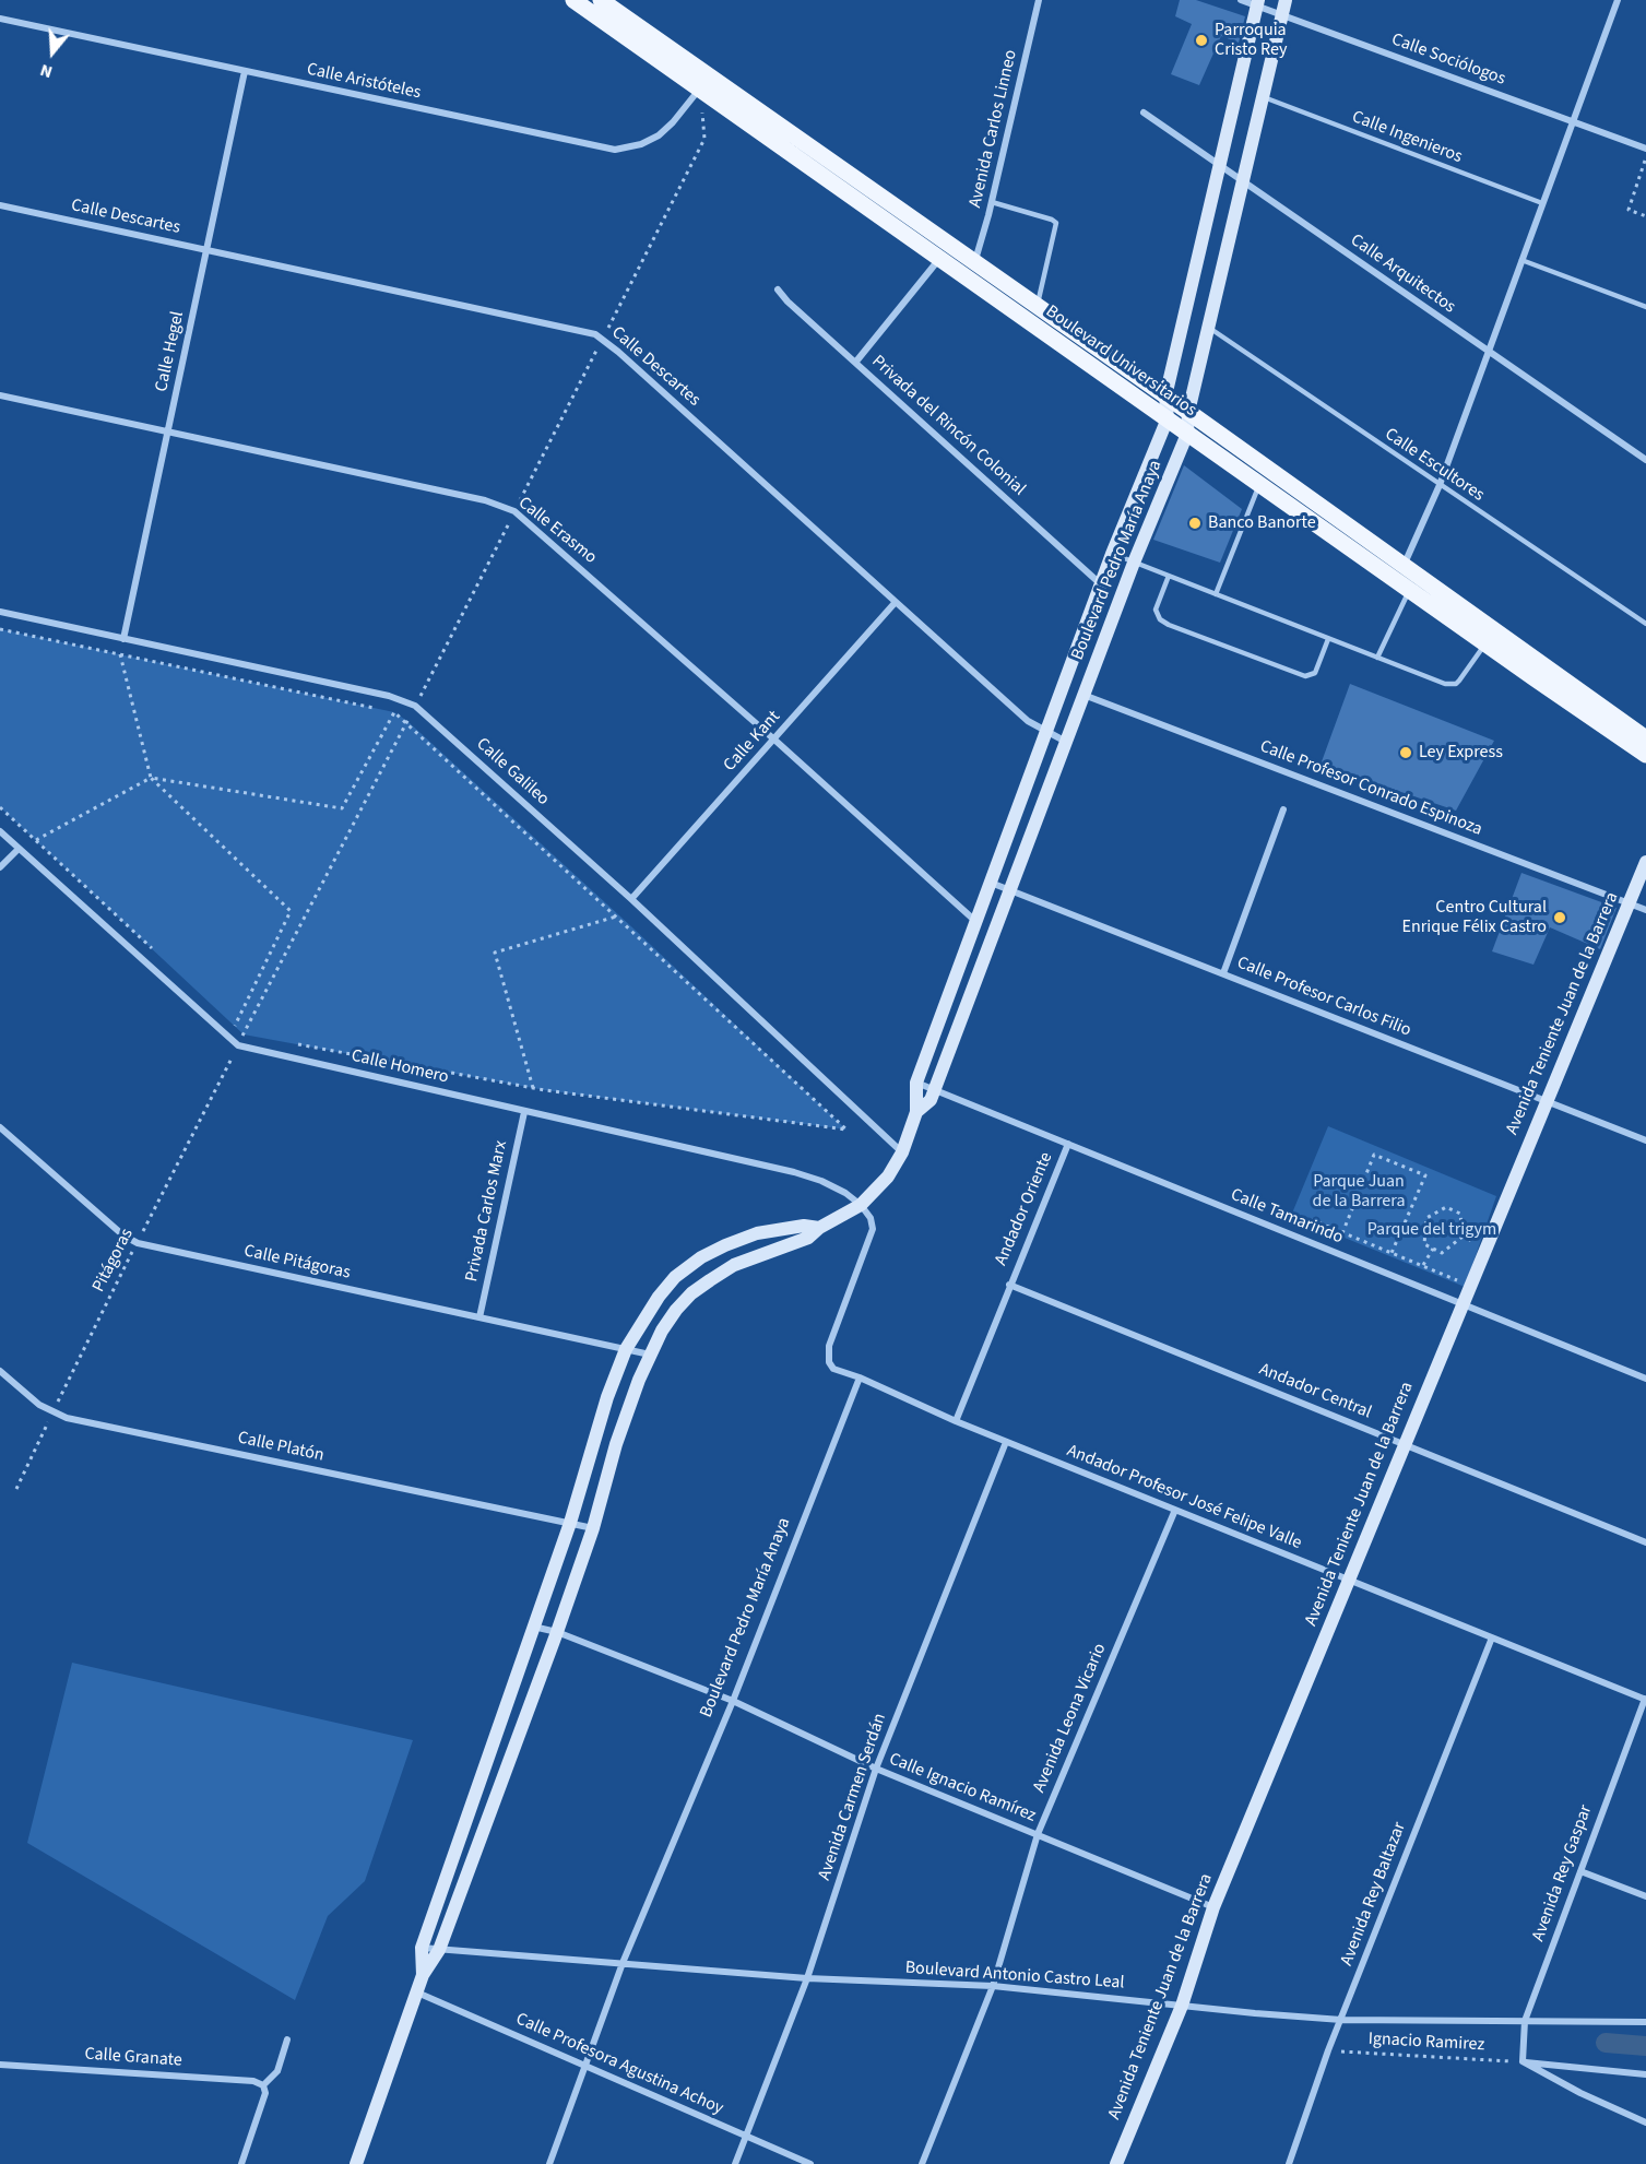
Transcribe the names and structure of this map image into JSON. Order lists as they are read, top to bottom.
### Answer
{
  "streets": {
    "main road": ["Boulevard Universitarios"],
    "street": [
      "Calle Sociólogos",
      "Calle Aristóteles",
      "Avenida Carlos Linneo",
      "Calle Descartes",
      "Calle Arquitectos",
      "Calle Hegel",
      "Privada del Rincón Colonial",
      "Calle Erasmo",
      "Boulevard Pedro María Anaya",
      "Calle Kant",
      "Calle Galileo",
      "Calle Profesor Conrado Espinoza",
      "Calle Profesor Carlos Filio",
      "Avenida Teniente Juan de la Barrera",
      "Calle Homero",
      "Andador Oriente",
      "Privada Carlos Marx",
      "Calle Tamarindo",
      "Calle Pitágoras",
      "Andador Central",
      "Calle Platón",
      "Andador Profesor José Felipe Valle",
      "Avenida Leona Vicario",
      "Calle Ignacio Ramírez",
      "Avenida Carmen Serdán",
      "Avenida Rey Gaspar",
      "Avenida Rey Baltazar",
      "Boulevard Antonio Castro Leal",
      "Calle Granate",
      "Calle Profesora Agustina Achoy"
    ],
    "lane": ["Calle Ingenieros", "Calle Escultores"],
    "path": ["Pitágoras", "Ignacio Ramirez"]
  },
  "crossings": [
    ["Calle Sociólogos", "Boulevard Pedro María Anaya"],
    ["Calle Aristóteles", "Calle Hegel"],
    ["Calle Aristóteles", "Boulevard Universitarios"],
    ["Calle Aristóteles", "Pitágoras"],
    ["Avenida Carlos Linneo", "Boulevard Universitarios"],
    ["Calle Ingenieros", "Boulevard Pedro María Anaya"],
    ["Calle Descartes", "Calle Hegel"],
    ["Calle Descartes", "Boulevard Pedro María Anaya"],
    ["Calle Descartes", "Calle Kant"],
    ["Calle Descartes", "Pitágoras"],
    ["Calle Arquitectos", "Boulevard Pedro María Anaya"],
    ["Calle Hegel", "Calle Erasmo"],
    ["Calle Hegel", "Calle Galileo"],
    ["Boulevard Universitarios", "Boulevard Pedro María Anaya"],
    ["Boulevard Universitarios", "Pitágoras"],
    ["Privada del Rincón Colonial", "Boulevard Pedro María Anaya"],
    ["Calle Escultores", "Boulevard Pedro María Anaya"],
    ["Calle Erasmo", "Boulevard Pedro María Anaya"],
    ["Calle Erasmo", "Calle Kant"],
    ["Calle Erasmo", "Pitágoras"],
    ["Boulevard Pedro María Anaya", "Calle Galileo"],
    ["Boulevard Pedro María Anaya", "Calle Profesor Conrado Espinoza"],
    ["Boulevard Pedro María Anaya", "Calle Profesor Carlos Filio"],
    ["Boulevard Pedro María Anaya", "Calle Homero"],
    ["Boulevard Pedro María Anaya", "Calle Tamarindo"],
    ["Boulevard Pedro María Anaya", "Calle Pitágoras"],
    ["Boulevard Pedro María Anaya", "Calle Platón"],
    ["Boulevard Pedro María Anaya", "Andador Profesor José Felipe Valle"],
    ["Boulevard Pedro María Anaya", "Calle Ignacio Ramírez"],
    ["Boulevard Pedro María Anaya", "Boulevard Antonio Castro Leal"],
    ["Boulevard Pedro María Anaya", "Calle Profesora Agustina Achoy"],
    ["Calle Kant", "Calle Galileo"],
    ["Calle Galileo", "Pitágoras"],
    ["Calle Profesor Conrado Espinoza", "Avenida Teniente Juan de la Barrera"],
    ["Calle Profesor Carlos Filio", "Avenida Teniente Juan de la Barrera"],
    ["Avenida Teniente Juan de la Barrera", "Calle Tamarindo"],
    ["Avenida Teniente Juan de la Barrera", "Andador Central"],
    ["Avenida Teniente Juan de la Barrera", "Andador Profesor José Felipe Valle"],
    ["Avenida Teniente Juan de la Barrera", "Calle Ignacio Ramírez"],
    ["Avenida Teniente Juan de la Barrera", "Boulevard Antonio Castro Leal"],
    ["Calle Homero", "Privada Carlos Marx"],
    ["Calle Homero", "Pitágoras"],
    ["Andador Oriente", "Calle Tamarindo"],
    ["Andador Oriente", "Andador Central"],
    ["Andador Oriente", "Andador Profesor José Felipe Valle"],
    ["Privada Carlos Marx", "Calle Pitágoras"],
    ["Pitágoras", "Calle Pitágoras"],
    ["Pitágoras", "Calle Platón"],
    ["Andador Profesor José Felipe Valle", "Avenida Leona Vicario"],
    ["Andador Profesor José Felipe Valle", "Avenida Carmen Serdán"],
    ["Andador Profesor José Felipe Valle", "Avenida Rey Gaspar"],
    ["Andador Profesor José Felipe Valle", "Avenida Rey Baltazar"],
    ["Avenida Leona Vicario", "Calle Ignacio Ramírez"],
    ["Avenida Leona Vicario", "Boulevard Antonio Castro Leal"],
    ["Calle Ignacio Ramírez", "Avenida Carmen Serdán"],
    ["Avenida Carmen Serdán", "Boulevard Antonio Castro Leal"],
    ["Avenida Carmen Serdán", "Calle Profesora Agustina Achoy"],
    ["Avenida Rey Gaspar", "Boulevard Antonio Castro Leal"],
    ["Avenida Rey Gaspar", "Ignacio Ramirez"],
    ["Avenida Rey Baltazar", "Boulevard Antonio Castro Leal"],
    ["Avenida Rey Baltazar", "Ignacio Ramirez"]
  ],
  "parks": ["Parque Juan de la Barrera", "Parque del trigym"],
  "places": [
    "Parroquia Cristo Rey",
    "Banco Banorte",
    "Ley Express",
    "Centro Cultural Enrique Félix Castro"
  ],
  "north": "bottom"
}
